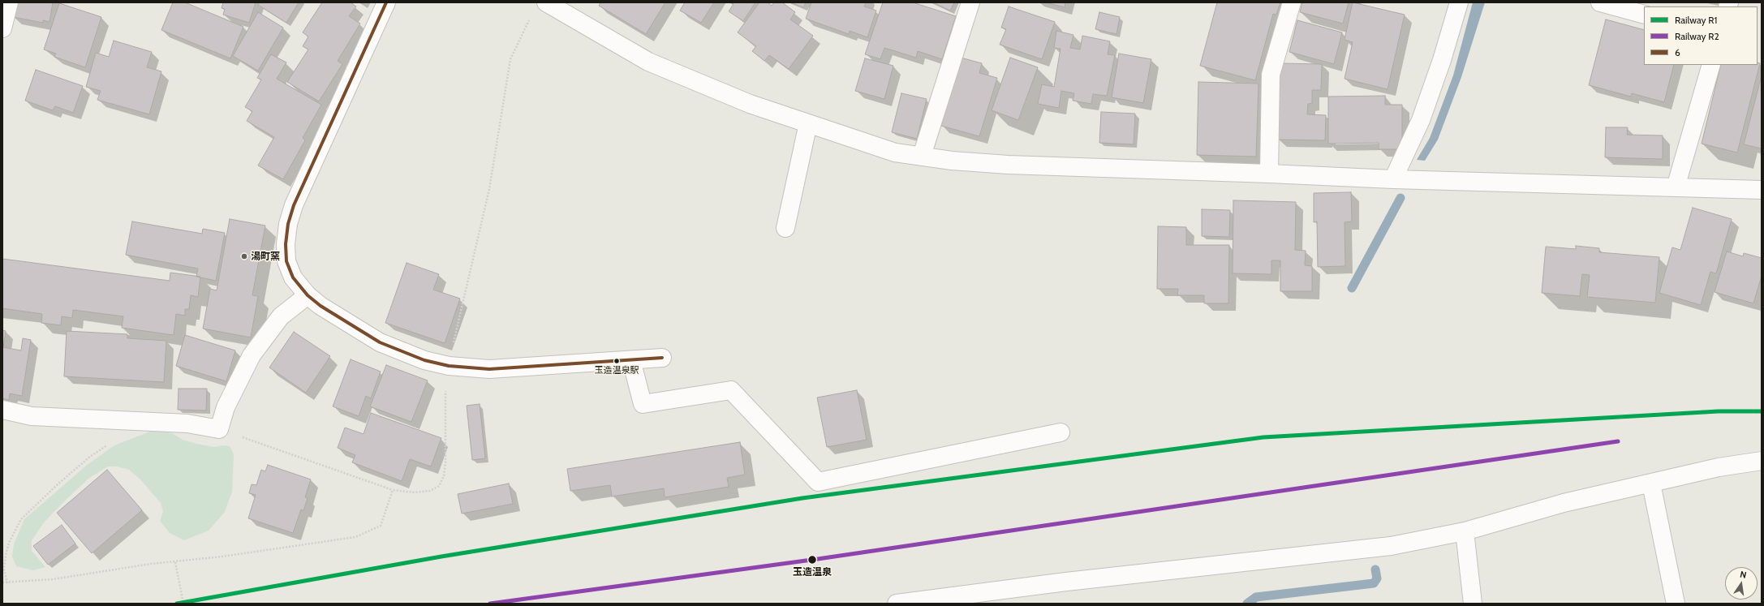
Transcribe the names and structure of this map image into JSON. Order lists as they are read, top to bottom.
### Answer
{
  "places": ["湯町窯", "玉造温泉駅", "玉造温泉"],
  "lines": ["transit line 6", "rail line R1", "rail line R2"],
  "legend": ["Railway R1", "Railway R2", "6"],
  "north": "top"
}
